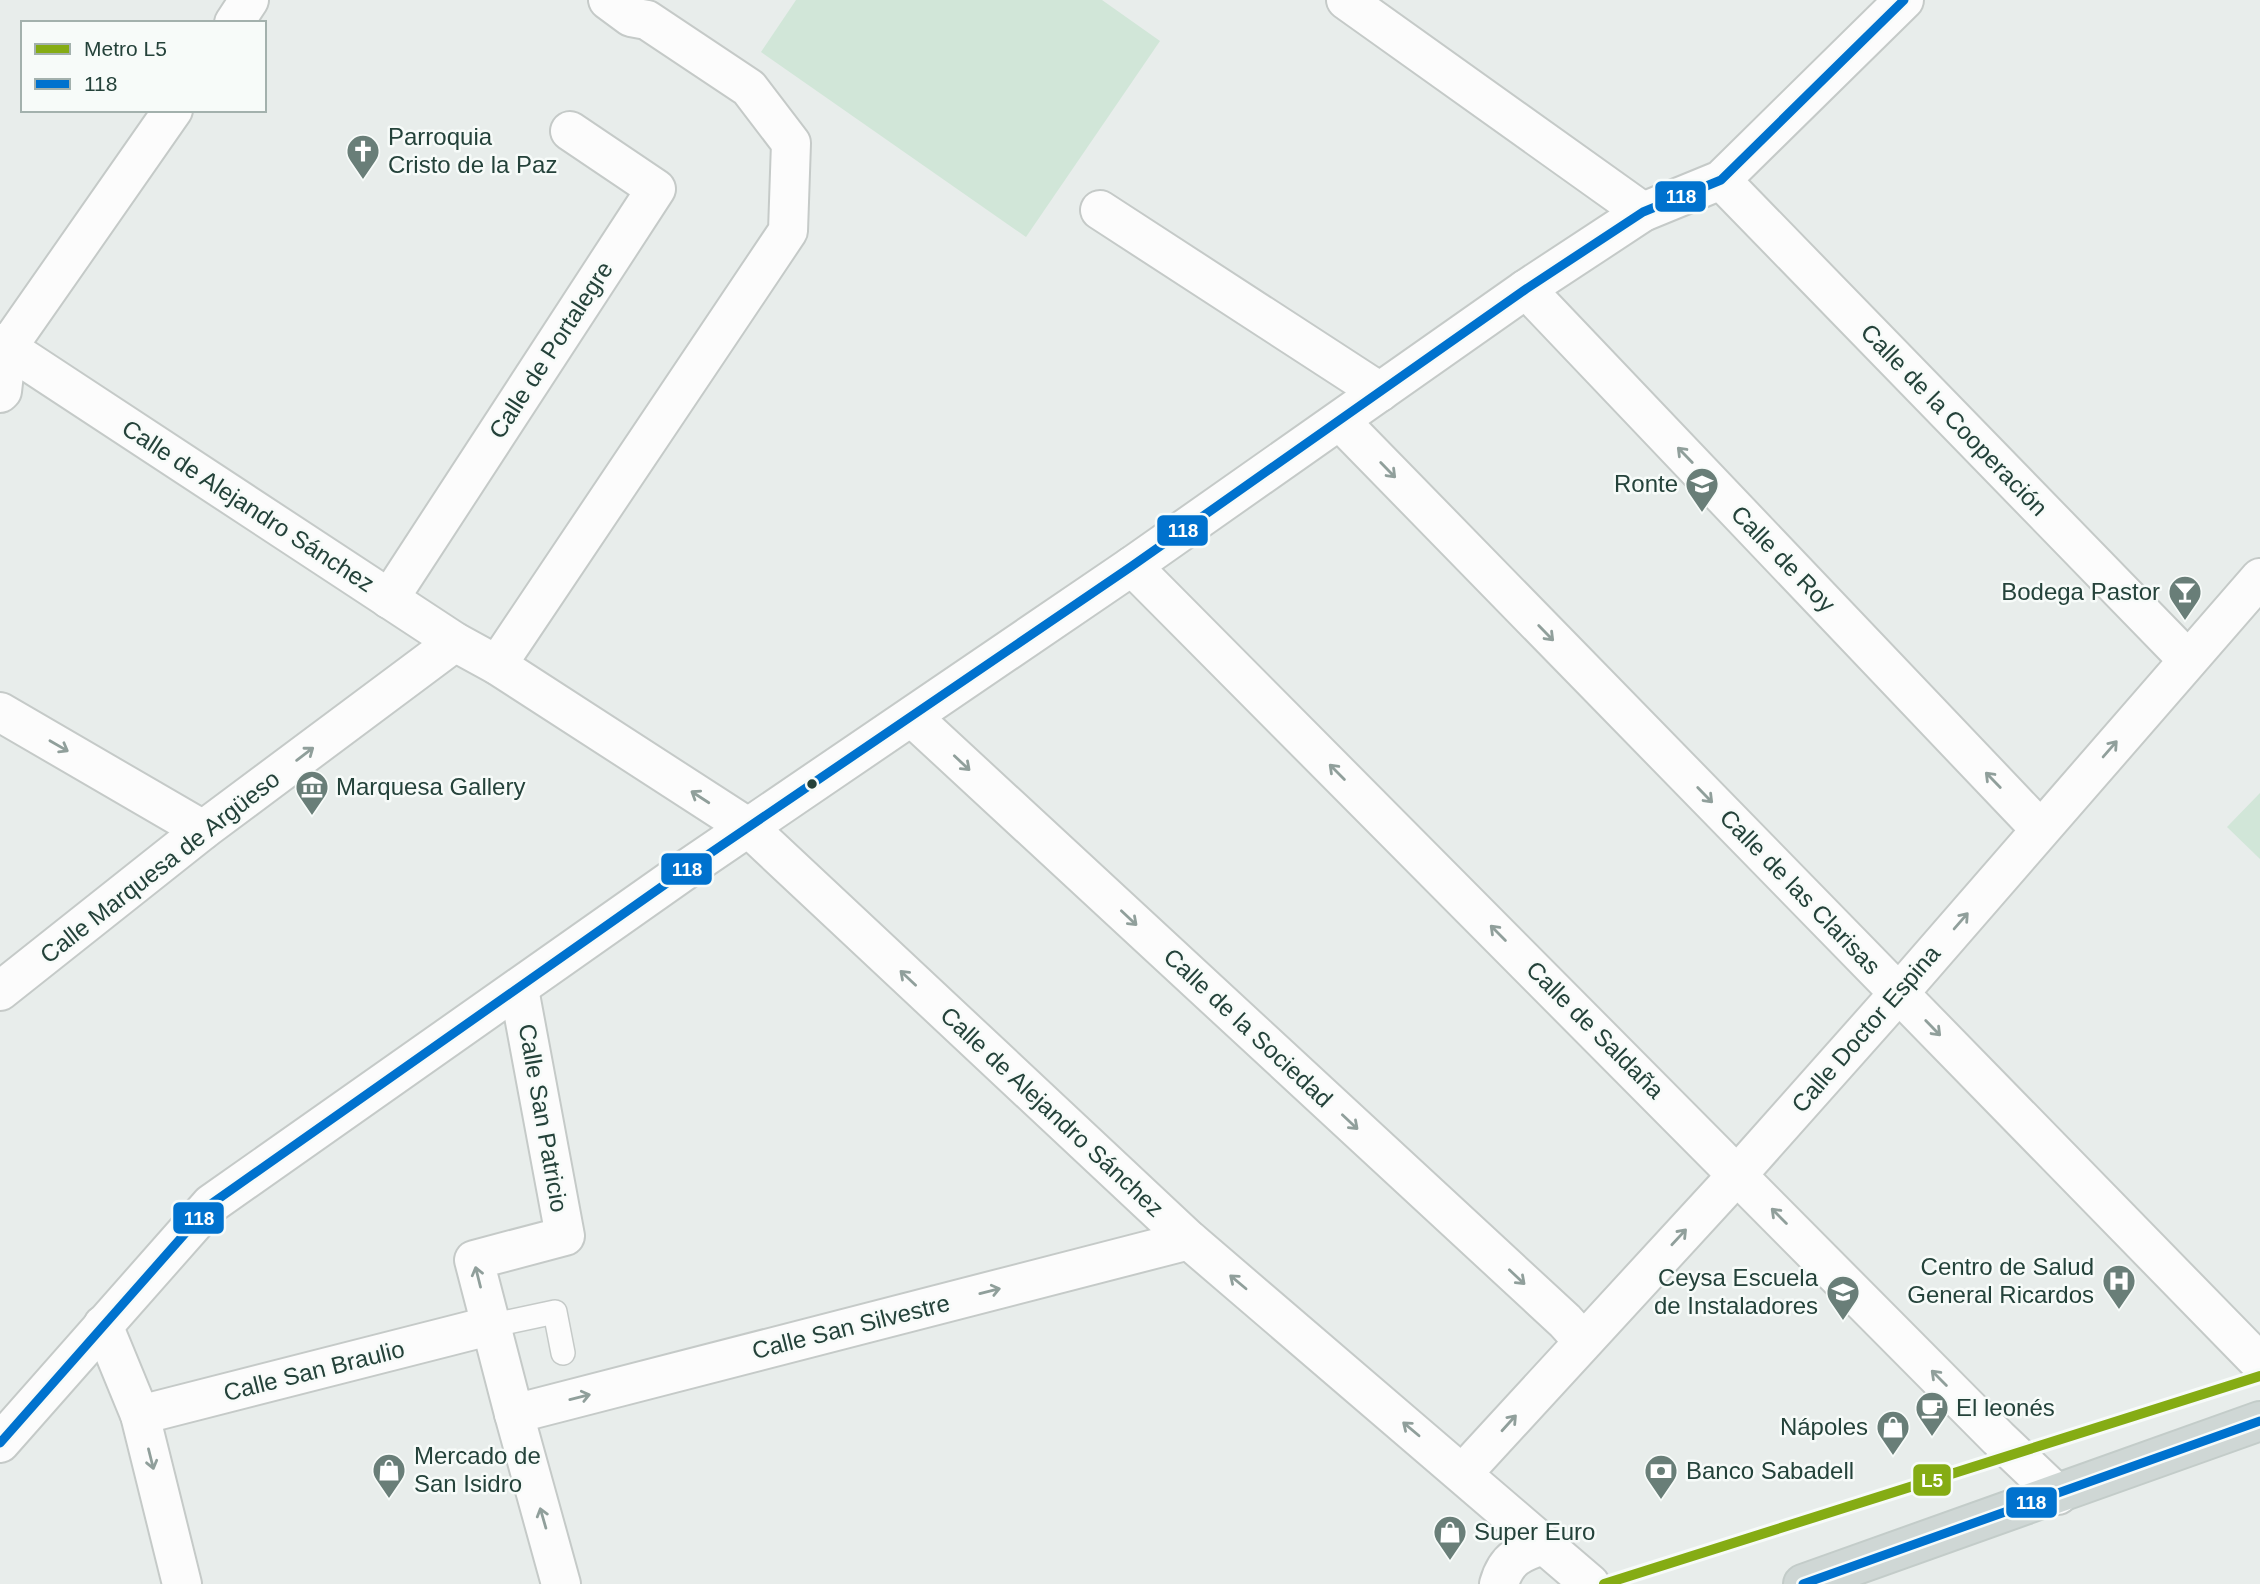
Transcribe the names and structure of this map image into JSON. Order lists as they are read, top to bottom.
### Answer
{
  "streets": {
    "street": [
      "Calle de Portalegre",
      "Calle de la Cooperación",
      "Calle de Alejandro Sánchez",
      "Calle de Roy",
      "Calle Marquesa de Argüeso",
      "Calle de las Clarisas",
      "Calle de la Sociedad",
      "Calle Doctor Espina",
      "Calle de Saldaña",
      "Calle San Patricio",
      "Calle San Silvestre",
      "Calle San Braulio"
    ]
  },
  "crossings": [
    ["Calle de Portalegre", "Calle de Alejandro Sánchez"],
    ["Calle de la Cooperación", "Calle Doctor Espina"],
    ["Calle de Alejandro Sánchez", "Calle Marquesa de Argüeso"],
    ["Calle de Alejandro Sánchez", "Calle Doctor Espina"],
    ["Calle de Alejandro Sánchez", "Calle San Silvestre"],
    ["Calle de Roy", "Calle Doctor Espina"],
    ["Calle de las Clarisas", "Calle Doctor Espina"],
    ["Calle de la Sociedad", "Calle Doctor Espina"],
    ["Calle Doctor Espina", "Calle de Saldaña"],
    ["Calle San Patricio", "Calle San Silvestre"],
    ["Calle San Patricio", "Calle San Braulio"]
  ],
  "one_way": [
    "Calle de Alejandro Sánchez",
    "Calle de Roy",
    "Calle de las Clarisas",
    "Calle de la Sociedad",
    "Calle Doctor Espina",
    "Calle de Saldaña",
    "Calle San Patricio",
    "Calle San Silvestre"
  ],
  "places": {
    "church": ["Parroquia Cristo de la Paz"],
    "school or university": ["Ronte", "Ceysa Escuela de Instaladores"],
    "bar": ["Bodega Pastor"],
    "museum": ["Marquesa Gallery"],
    "hospital": ["Centro de Salud General Ricardos"],
    "cafe": ["El leonés"],
    "shop": ["Nápoles", "Mercado de San Isidro", "Super Euro"],
    "bank": ["Banco Sabadell"]
  },
  "lines": ["transit line 118", "metro line L5"],
  "legend": ["Metro L5", "118"]
}
